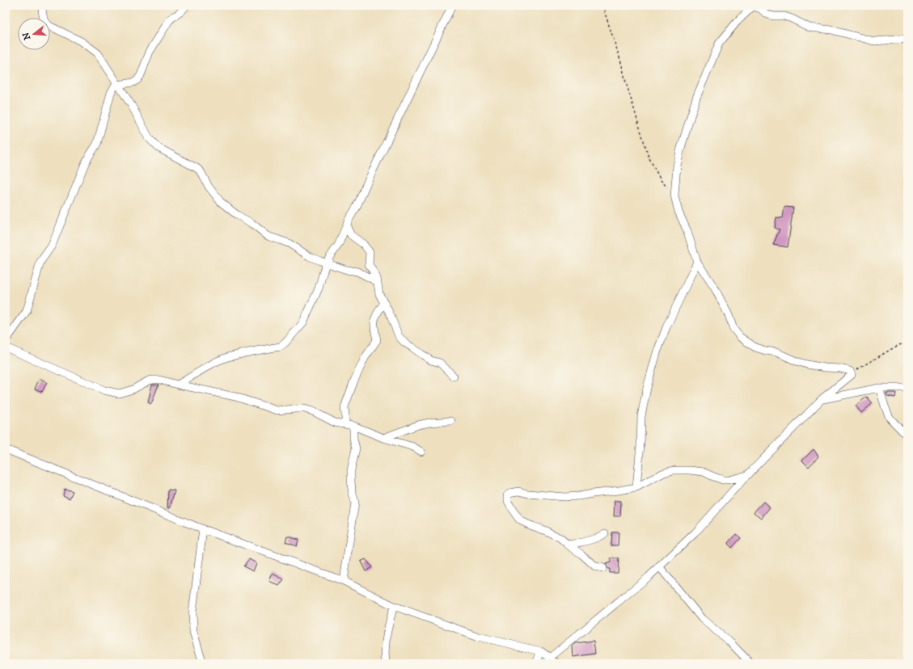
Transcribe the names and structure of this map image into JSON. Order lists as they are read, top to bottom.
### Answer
{
  "north": "left"
}
